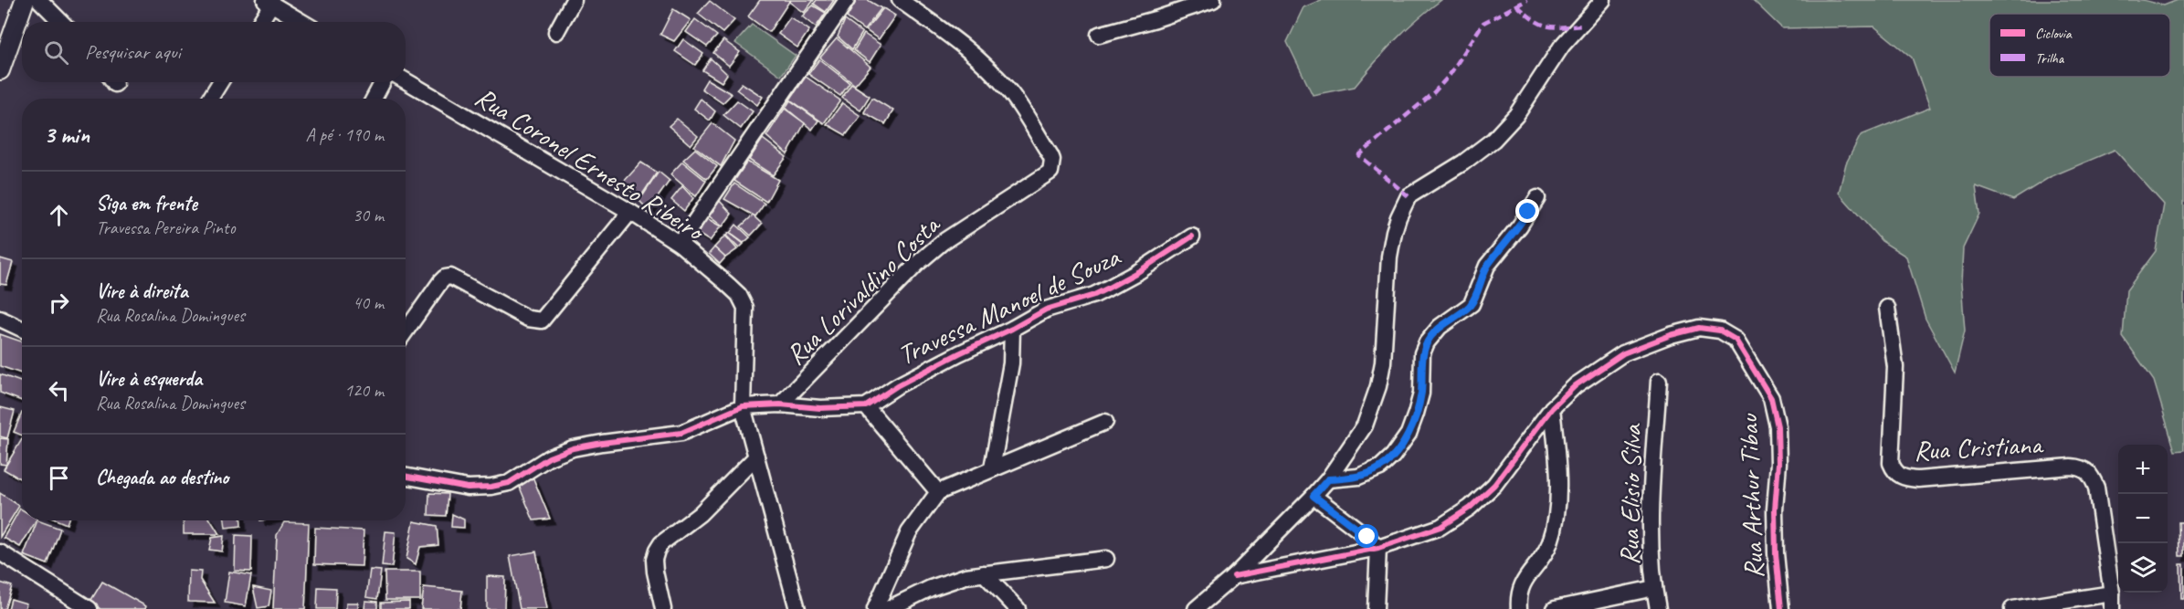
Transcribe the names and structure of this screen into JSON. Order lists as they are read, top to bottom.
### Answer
{
  "streets": {
    "street": [
      "Rua Coronel Ernesto Ribeiro",
      "Rua Lorivaldino Costa",
      "Travessa Manoel de Souza",
      "Rua Cristiana",
      "Rua Elisio Silva",
      "Rua Arthur Tibau"
    ]
  },
  "crossings": [
    ["Rua Coronel Ernesto Ribeiro", "Travessa Manoel de Souza"],
    ["Rua Lorivaldino Costa", "Travessa Manoel de Souza"]
  ],
  "legend": ["Ciclovia", "Trilha"],
  "page": {
    "search": "Pesquisar aqui",
    "heading": ["3 min", "A pé · 190 m"],
    "list": [
      ["Siga em frente", "Travessa Pereira Pinto", "30 m"],
      ["Vire à direita", "Rua Rosalina Domingues", "40 m"],
      ["Vire à esquerda", "Rua Rosalina Domingues", "120 m"],
      "Chegada ao destino"
    ],
    "map_buttons": ["+", "−"]
  }
}
